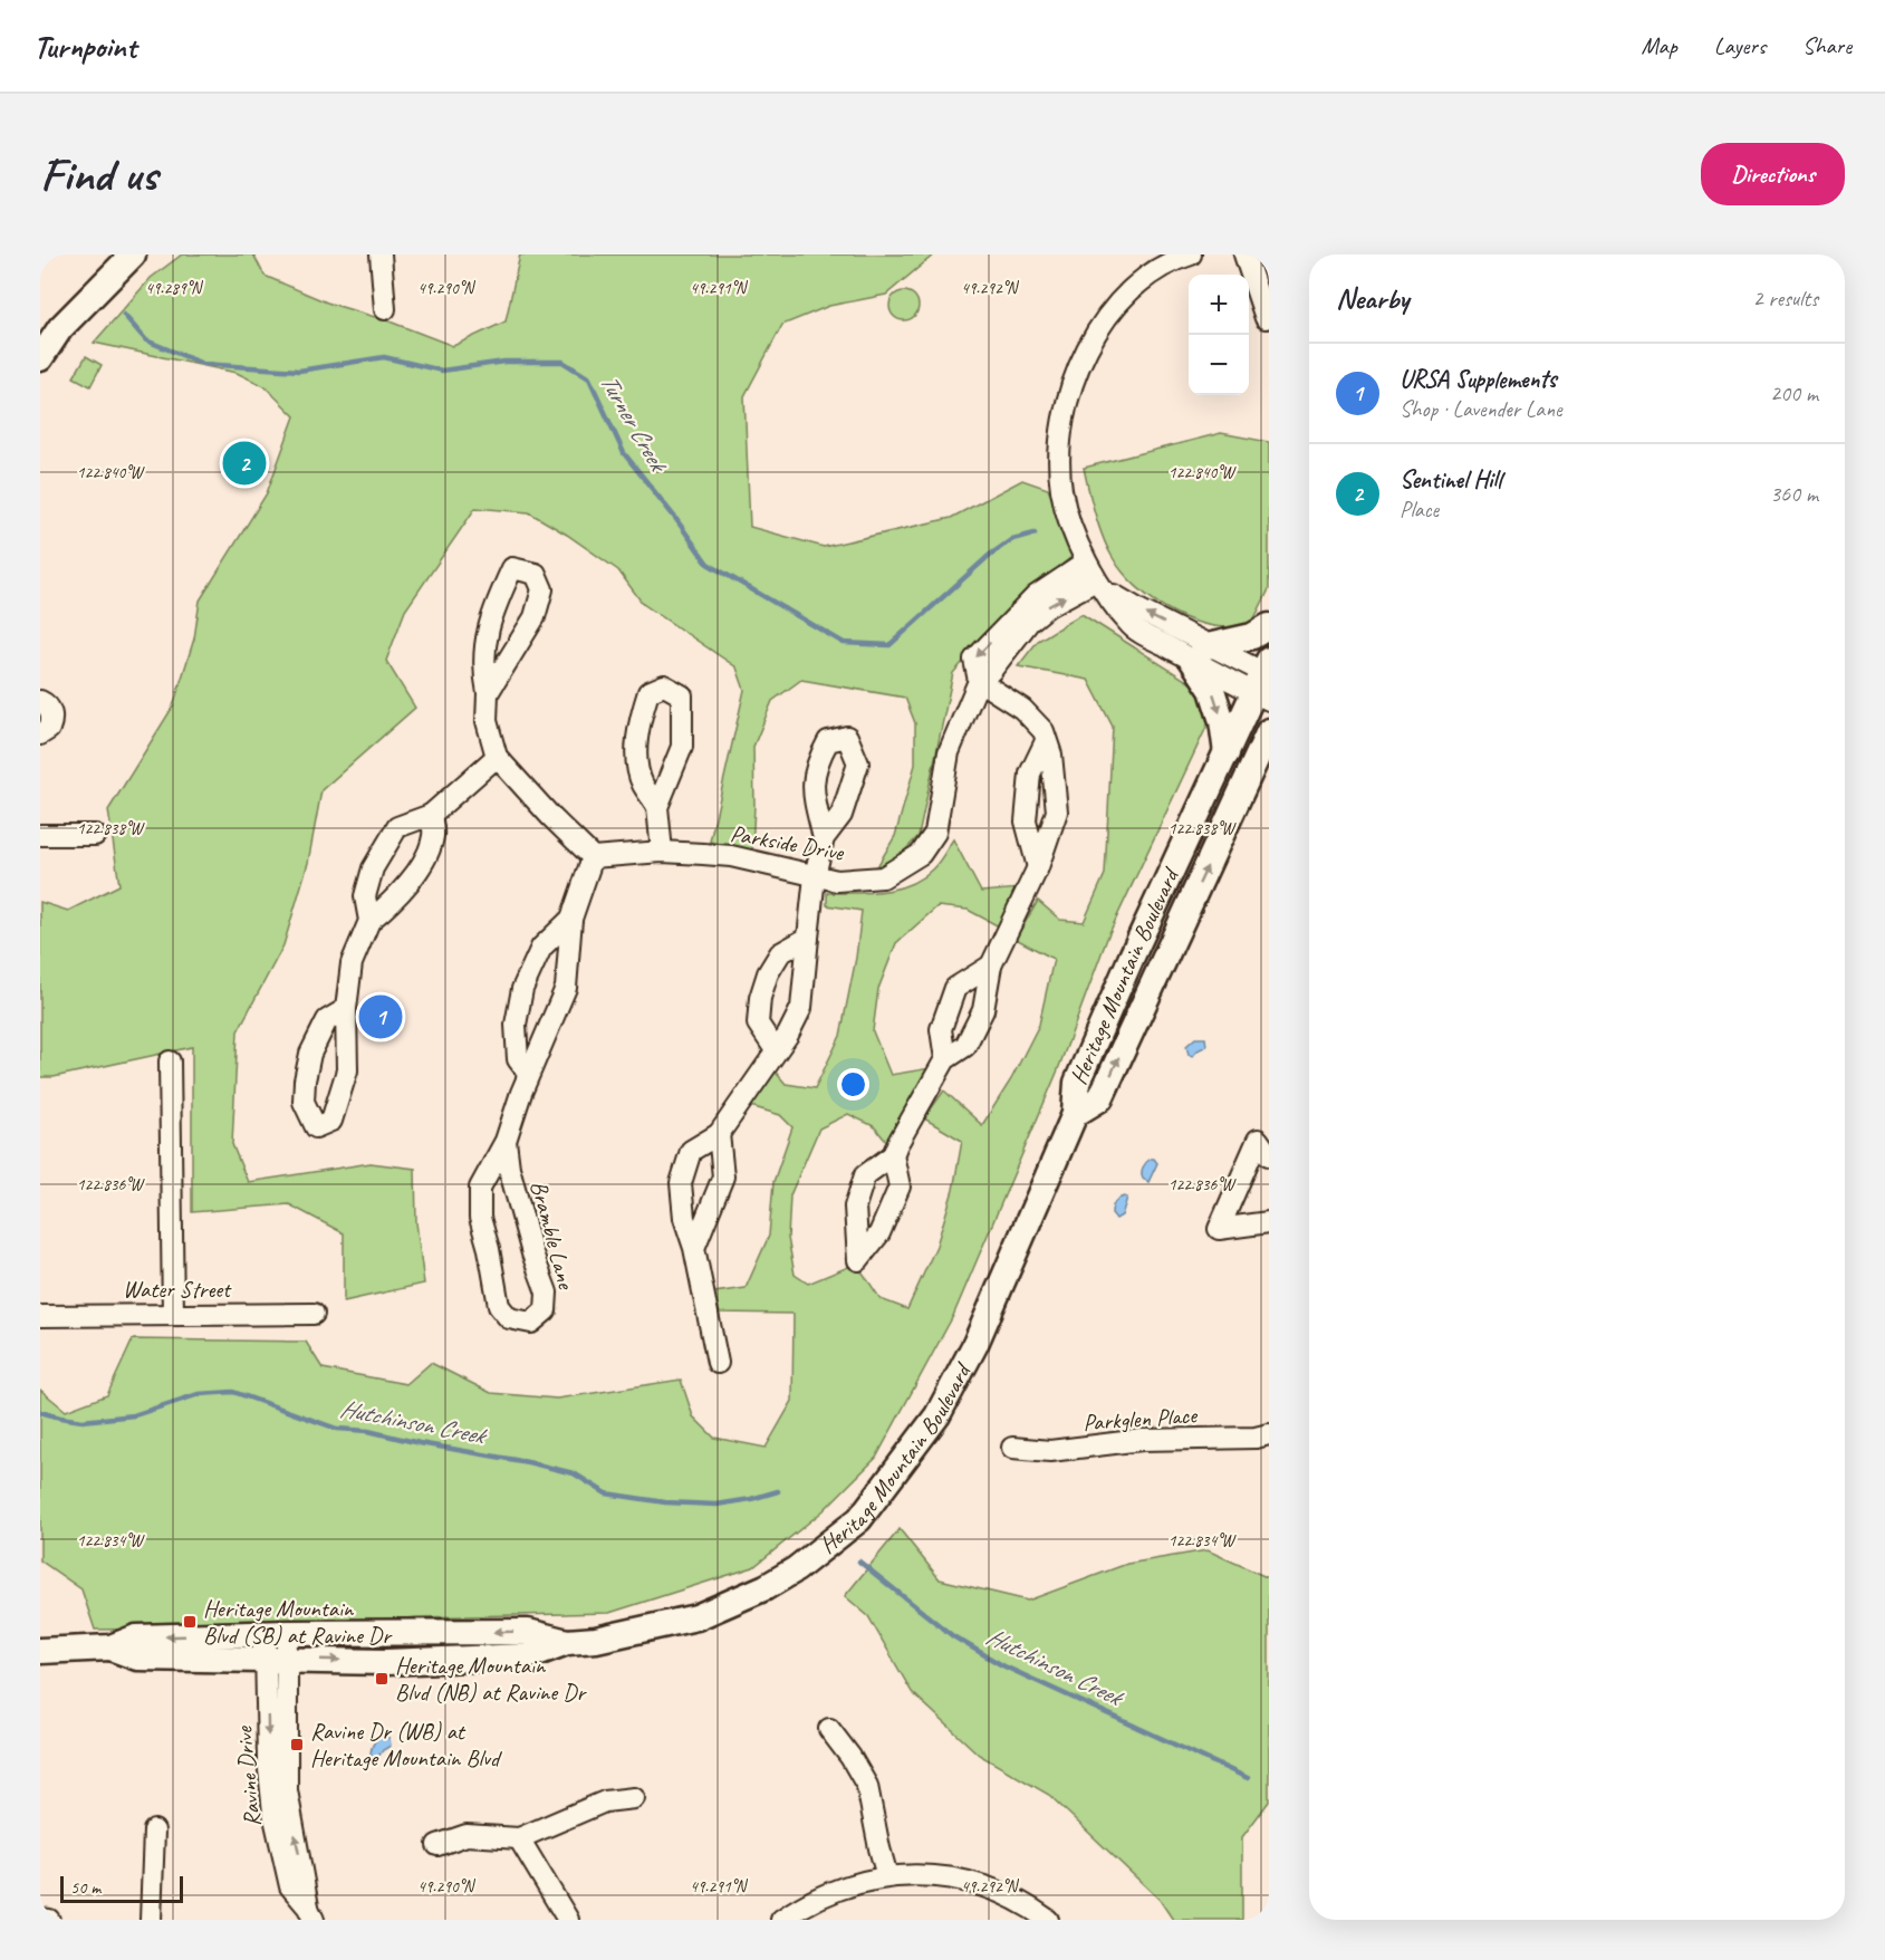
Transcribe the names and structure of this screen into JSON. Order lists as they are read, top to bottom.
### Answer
{
  "streets": {
    "main road": ["Heritage Mountain Boulevard"],
    "street": [
      "Parkside Drive",
      "Bramble Lane",
      "Water Street",
      "Parkglen Place",
      "Ravine Drive"
    ]
  },
  "crossings": [
    ["Parkside Drive", "Bramble Lane"],
    ["Heritage Mountain Boulevard", "Ravine Drive"]
  ],
  "water": ["Turner Creek", "Hutchinson Creek"],
  "places": {
    "transit": ["Heritage Mountain Blvd (SB) at Ravine Dr", "Heritage Mountain Blvd (NB) at Ravine Dr", "Ravine Dr (WB) at Heritage Mountain Blvd"]
  },
  "scale_bar": "50 m",
  "page": {
    "header": "Turnpoint",
    "nav": ["Map", "Layers", "Share"],
    "buttons": "Directions",
    "title": "Find us",
    "heading": ["Nearby", "2 results"],
    "map_buttons": ["+", "−"],
    "list": [
      {
        "mark": "1",
        "name": "URSA Supplements",
        "note": "Shop · Lavender Lane",
        "value": "200 m"
      },
      {
        "mark": "2",
        "name": "Sentinel Hill",
        "note": "Place",
        "value": "360 m"
      }
    ],
    "pins": ["2", "1"],
    "scale": "50 m"
  },
  "coordinates": [
    "49.289°N",
    "49.290°N",
    "49.291°N",
    "49.292°N",
    "122.840°W",
    "122.838°W",
    "122.836°W",
    "122.834°W"
  ]
}
